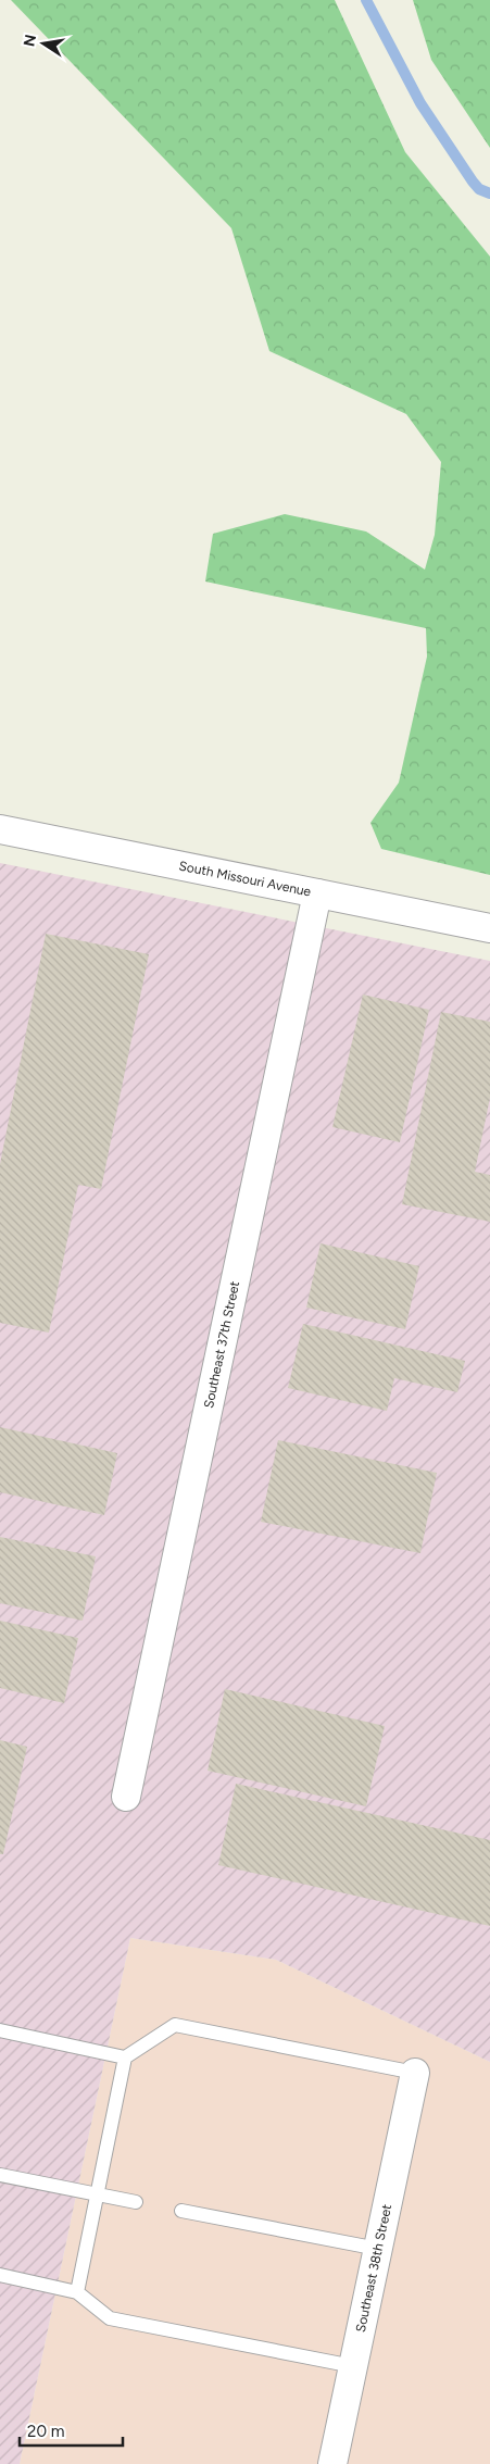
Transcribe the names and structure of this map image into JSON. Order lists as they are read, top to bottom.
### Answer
{
  "streets": {
    "street": ["South Missouri Avenue", "Southeast 37th Street", "Southeast 38th Street"]
  },
  "crossings": [
    ["South Missouri Avenue", "Southeast 37th Street"]
  ],
  "scale_bar": "20 m",
  "north": "left"
}
